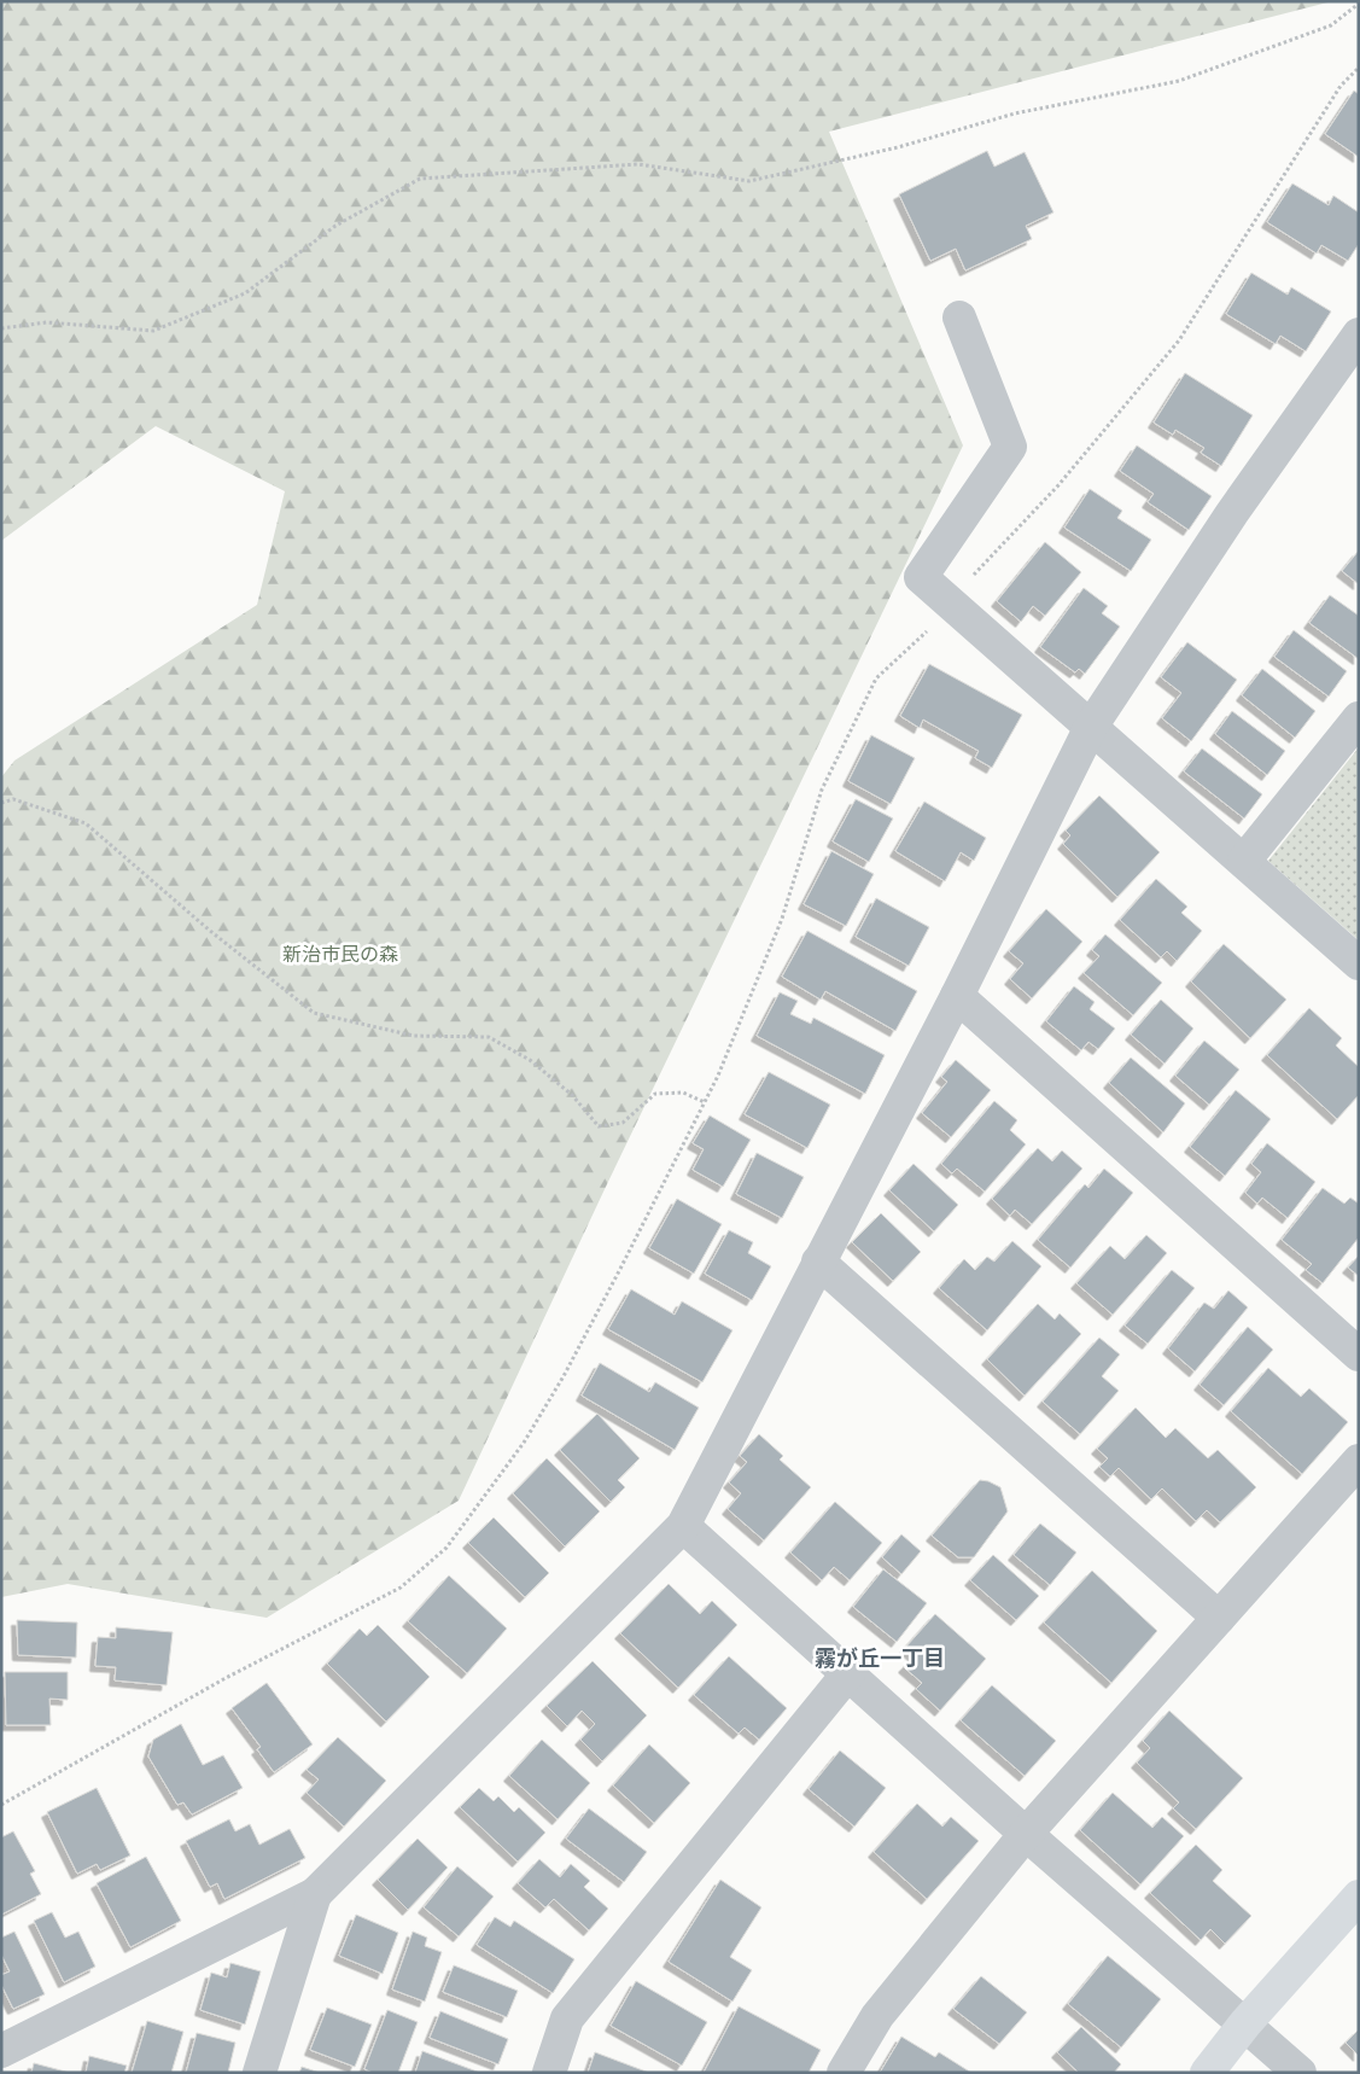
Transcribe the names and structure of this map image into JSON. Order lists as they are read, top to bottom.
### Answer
{
  "districts": ["霧が丘一丁目"],
  "parks": ["新治市民の森"]
}
